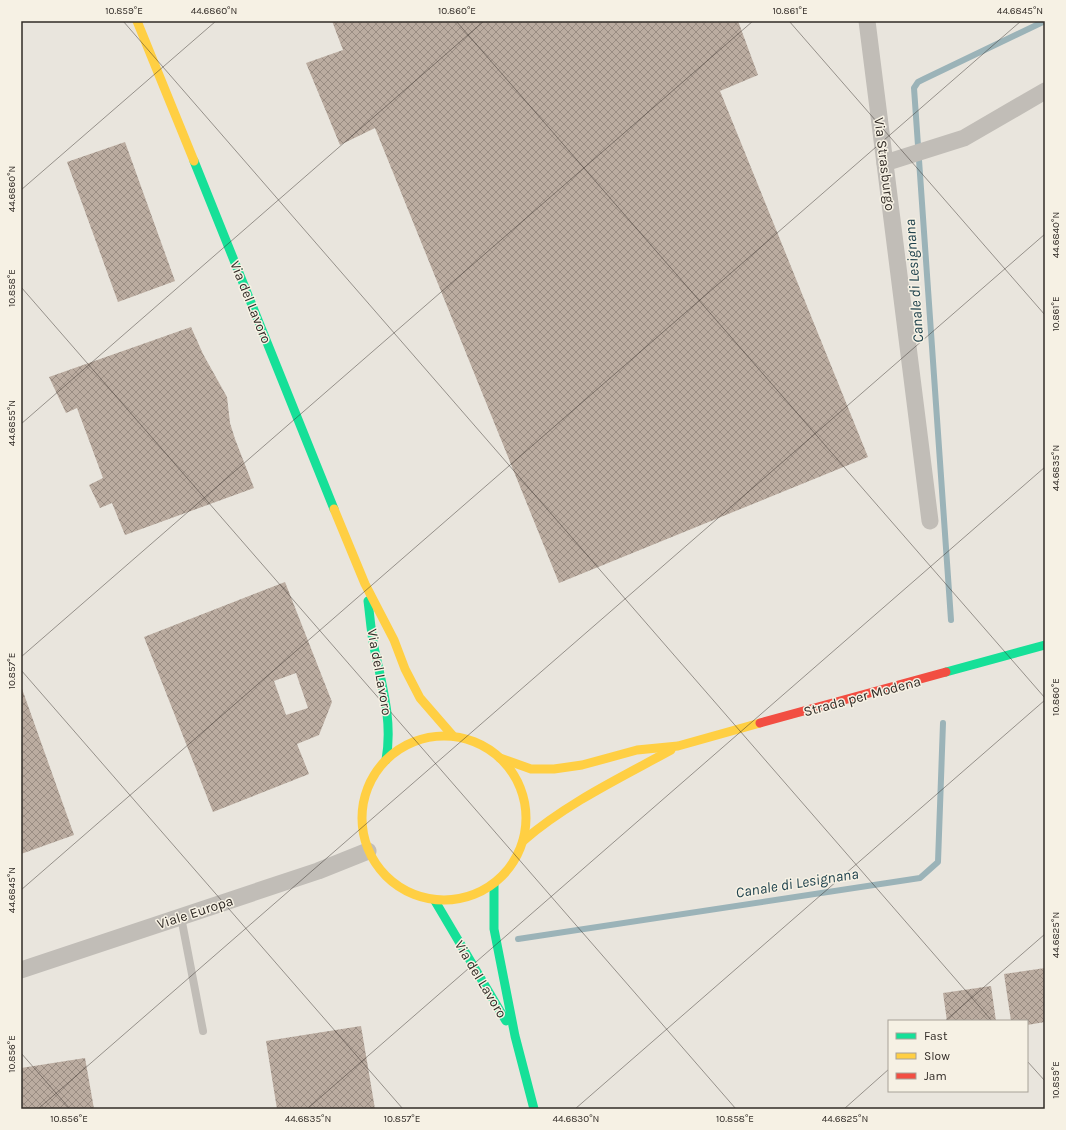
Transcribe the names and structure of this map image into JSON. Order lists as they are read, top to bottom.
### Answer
{
  "streets": {
    "main road": ["Via del Lavoro", "Strada per Modena"],
    "street": ["Via Strasburgo", "Viale Europa"]
  },
  "crossings": [
    ["Via del Lavoro", "Viale Europa"]
  ],
  "water": ["Canale di Lesignana"],
  "legend": ["Fast", "Slow", "Jam"],
  "coordinates": [
    "10.859°E",
    "44.6860°N",
    "10.860°E",
    "10.861°E",
    "44.6845°N",
    "44.6840°N",
    "10.858°E",
    "44.6855°N",
    "44.6835°N",
    "10.857°E",
    "44.6825°N",
    "10.856°E",
    "44.6830°N"
  ]
}
